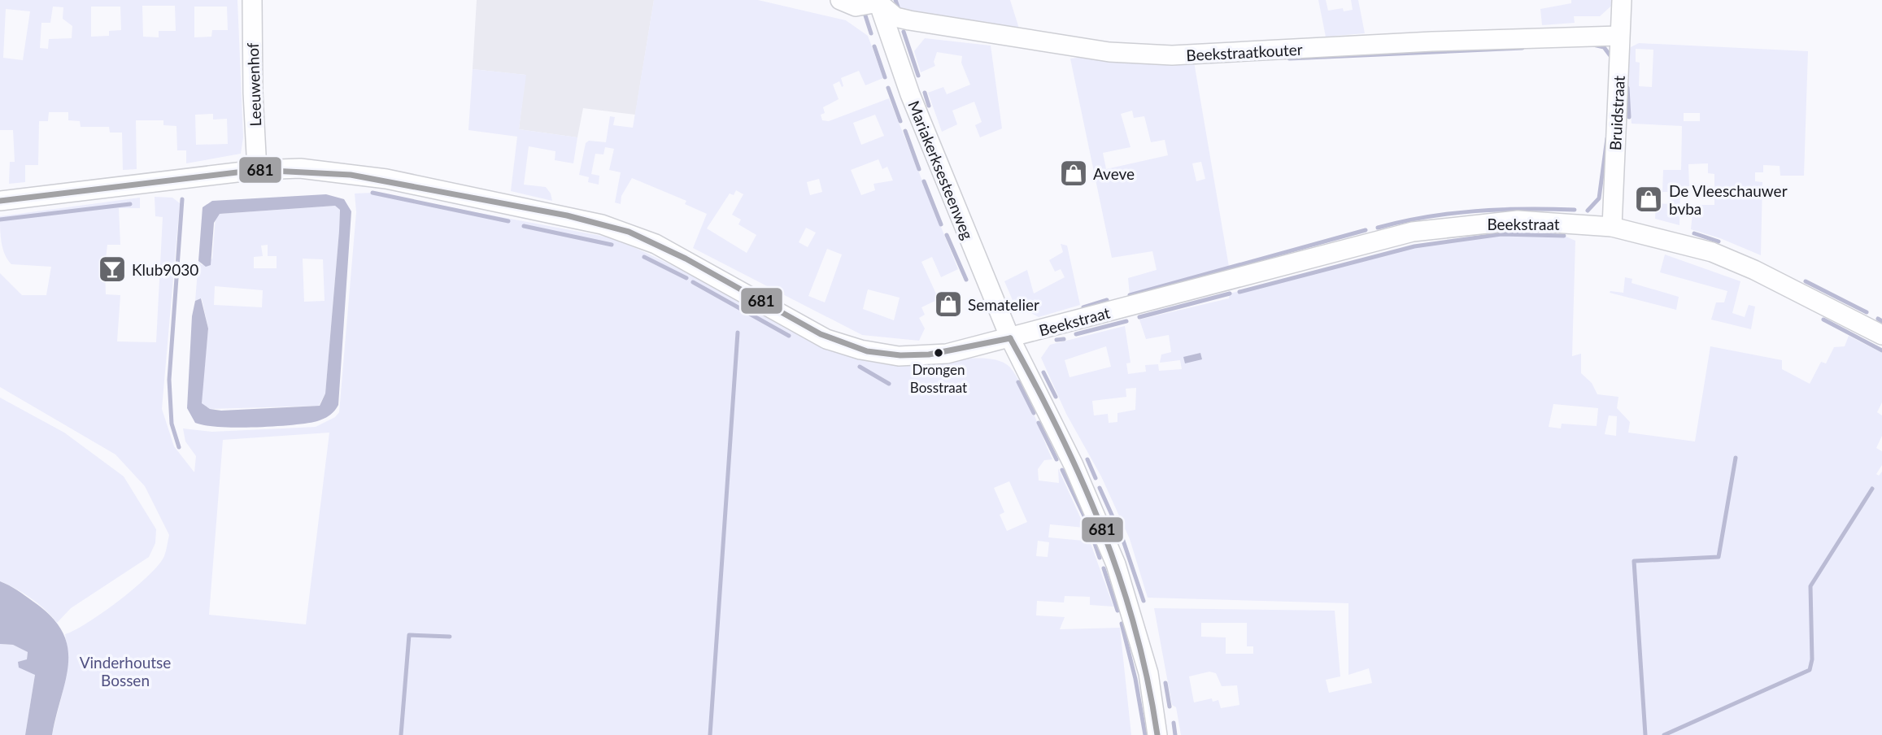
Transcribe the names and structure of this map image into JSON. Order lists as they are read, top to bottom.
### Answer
{
  "streets": {
    "street": [
      "Beekstraatkouter",
      "Leeuwenhof",
      "Bruidstraat",
      "Mariakerksesteenweg",
      "Beekstraat"
    ]
  },
  "crossings": [
    ["Beekstraatkouter", "Bruidstraat"],
    ["Beekstraatkouter", "Mariakerksesteenweg"],
    ["Leeuwenhof", "Beekstraat"],
    ["Bruidstraat", "Beekstraat"],
    ["Mariakerksesteenweg", "Beekstraat"]
  ],
  "parks": ["Vinderhoutse Bossen"],
  "places": {
    "shop": ["Aveve", "De Vleeschauwer bvba", "Sematelier"],
    "bar": ["Klub9030"],
    "other": ["Drongen Bosstraat"]
  },
  "lines": ["transit line 681"]
}
